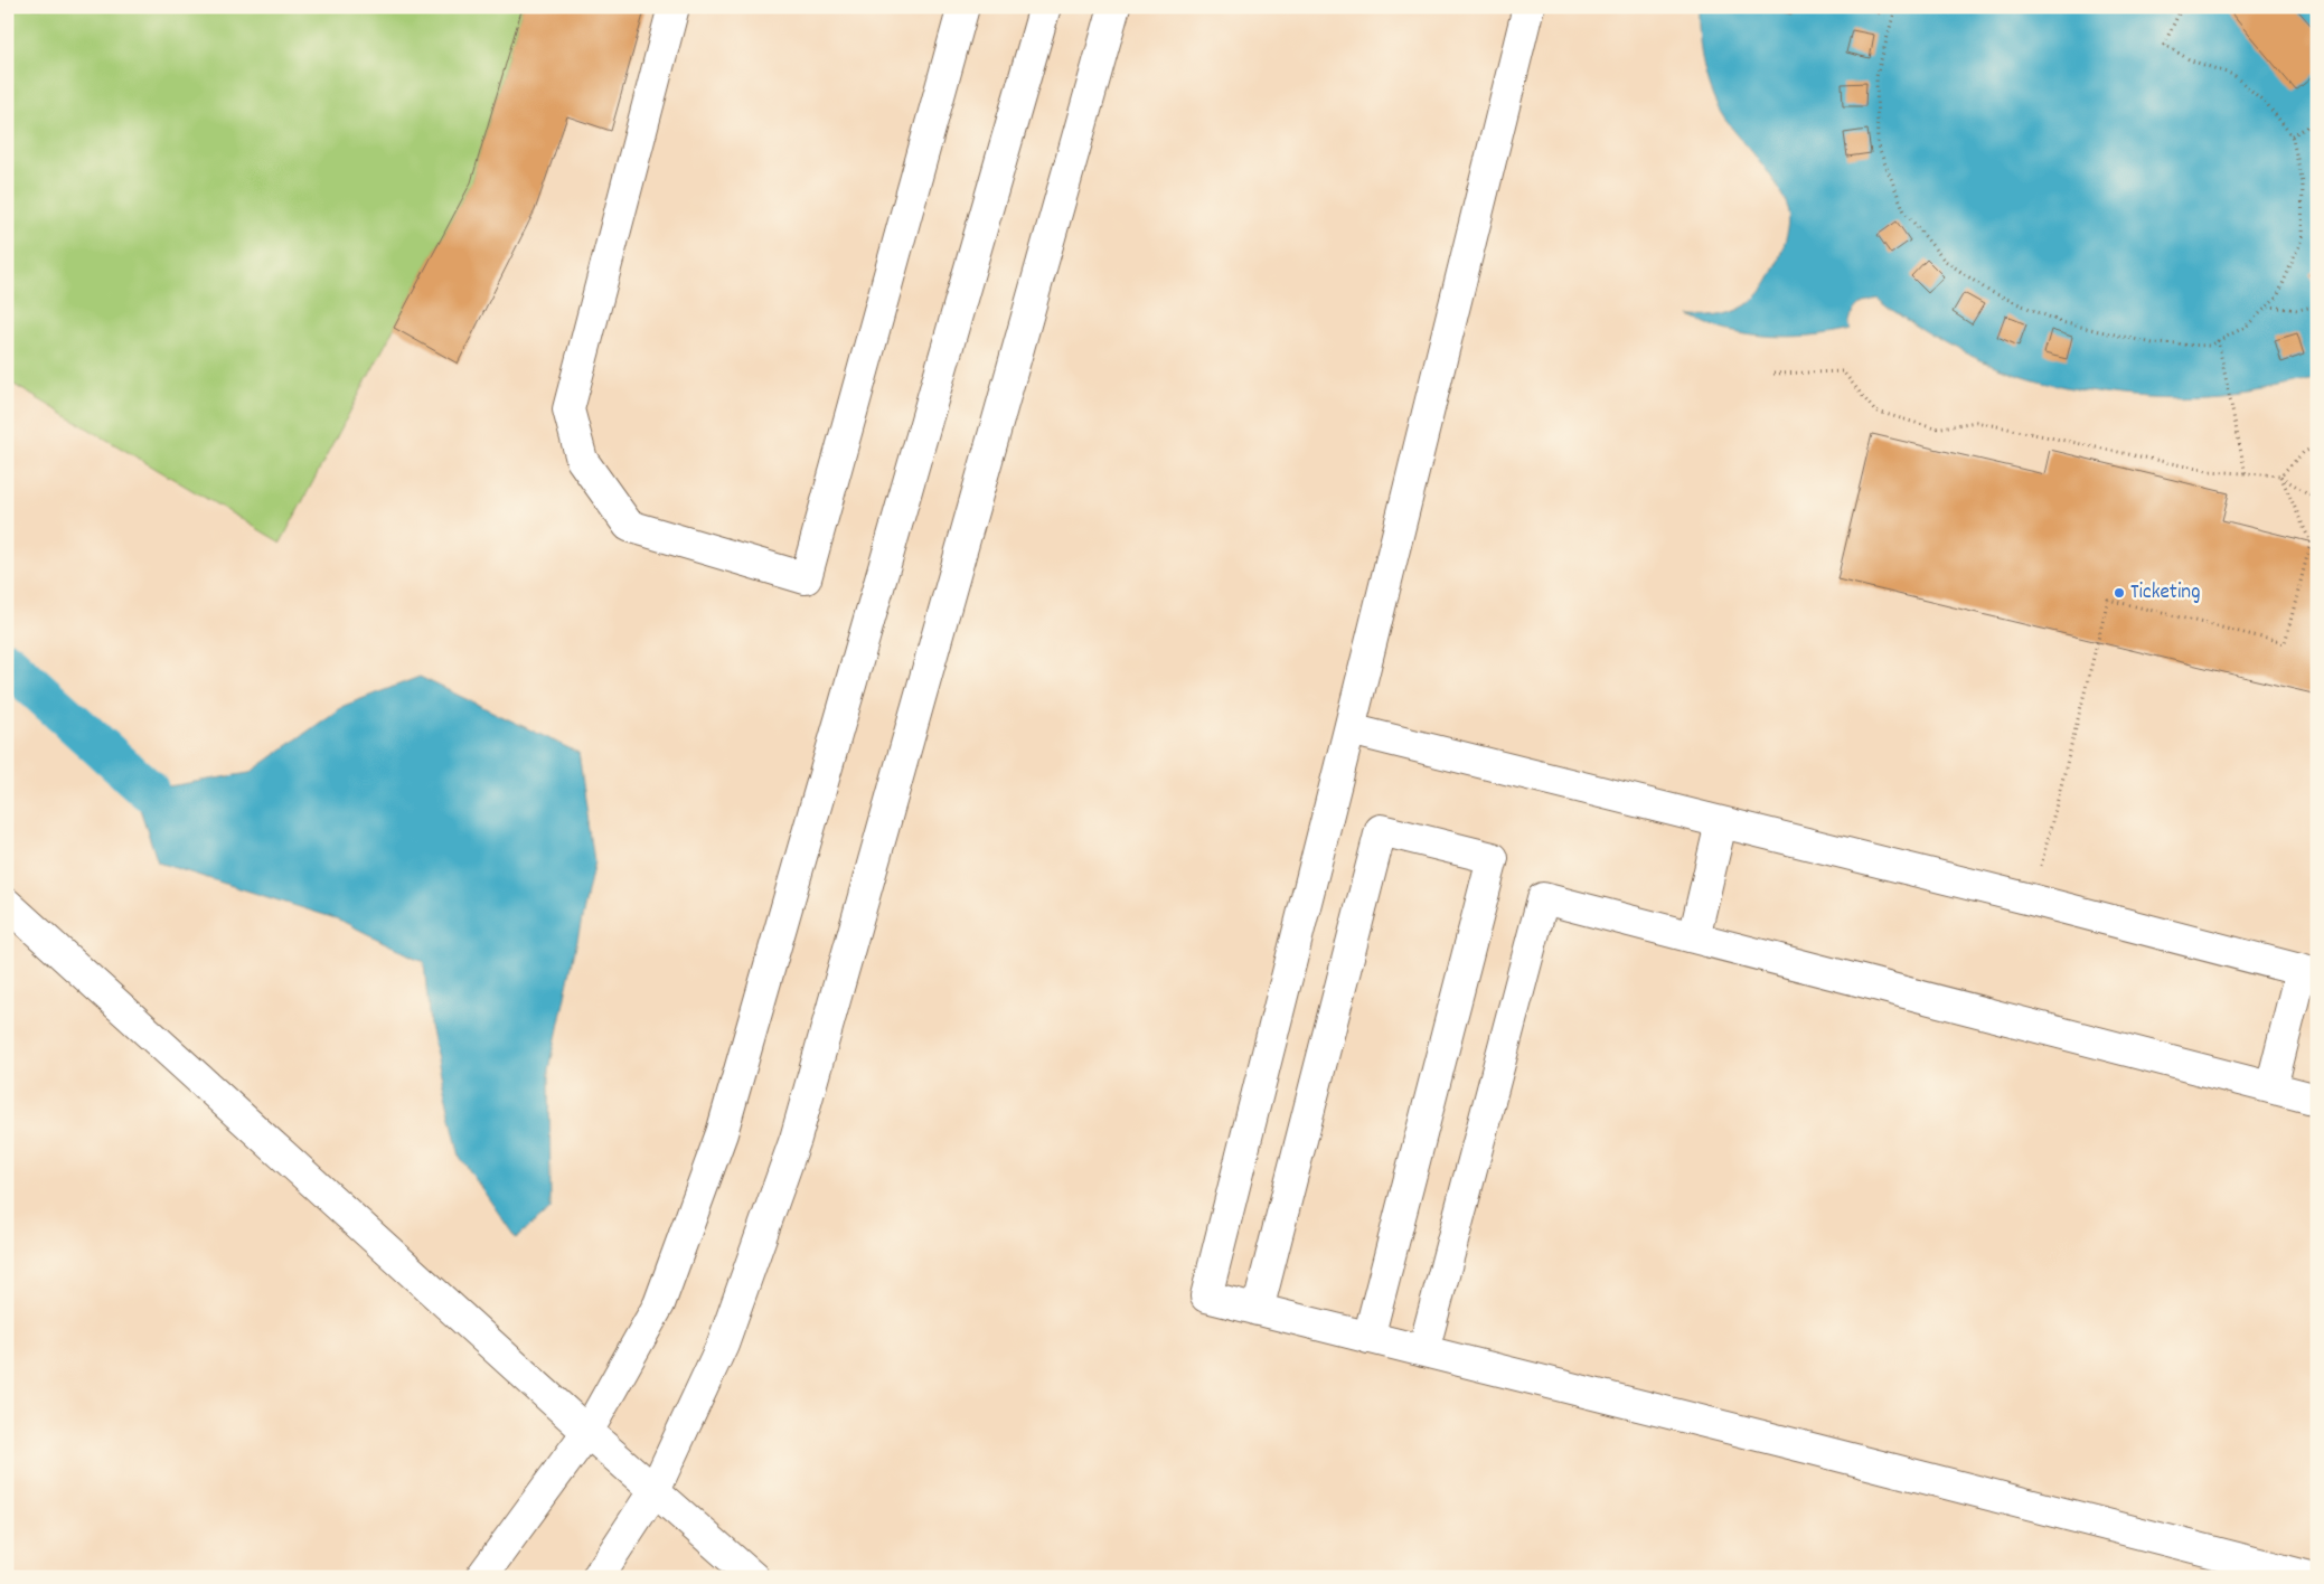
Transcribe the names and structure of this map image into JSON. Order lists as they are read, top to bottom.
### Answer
{
  "places": ["Ticketing"]
}
